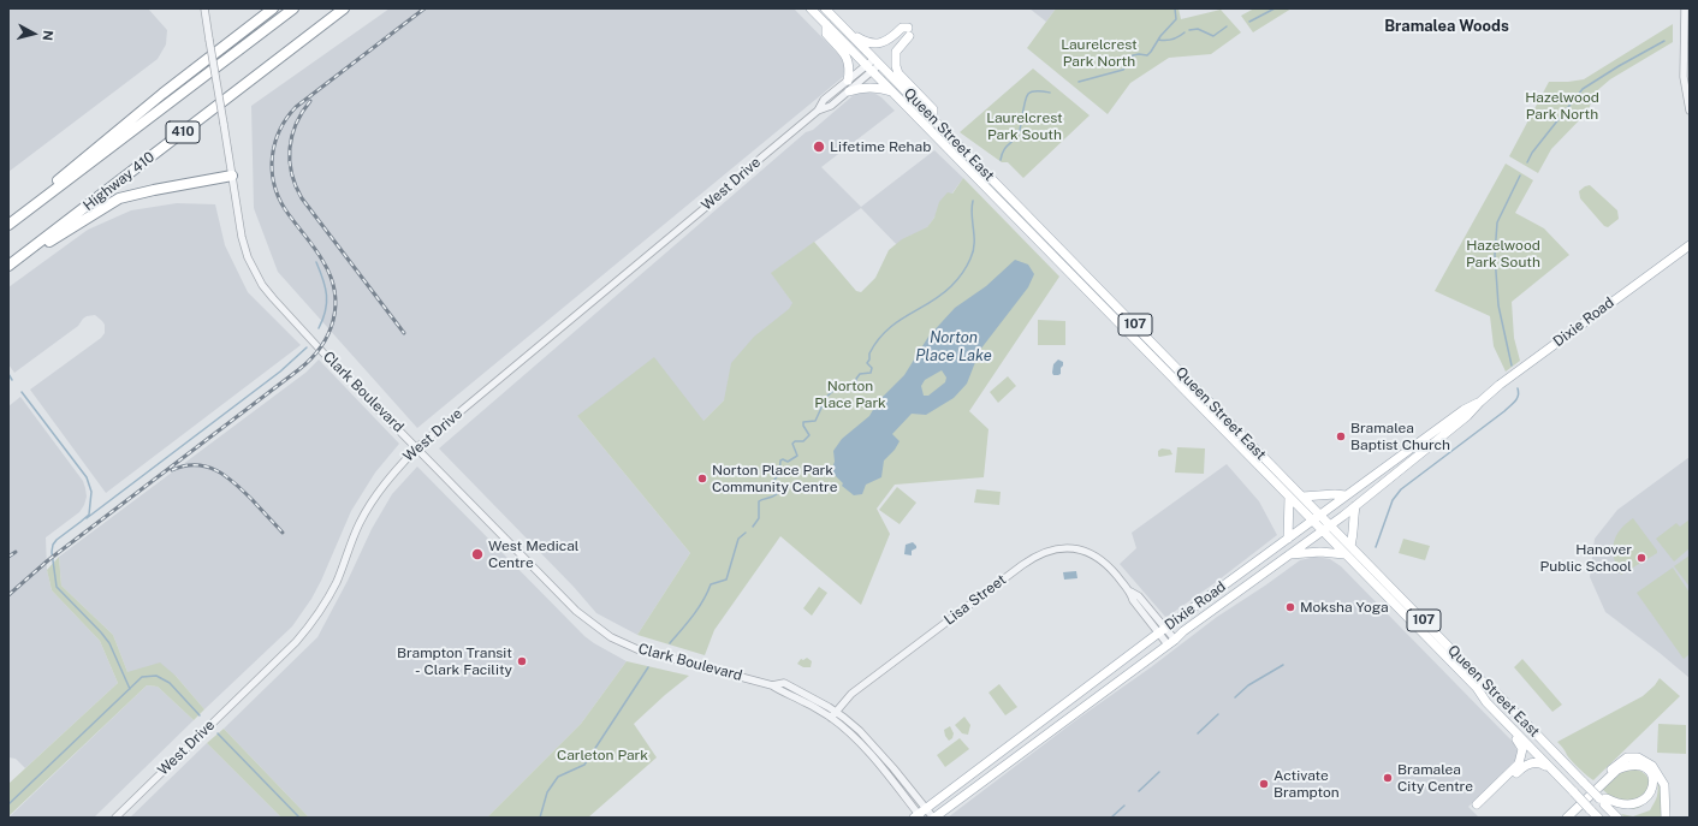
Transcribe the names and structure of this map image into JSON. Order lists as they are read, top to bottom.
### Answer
{
  "streets": {
    "highway": ["410", "Highway 410"],
    "main road": ["Queen Street East", "Dixie Road", "107"],
    "street": ["West Drive", "Clark Boulevard", "Lisa Street"]
  },
  "crossings": [
    ["Queen Street East", "West Drive"],
    ["Queen Street East", "Dixie Road"],
    ["West Drive", "Clark Boulevard"],
    ["Dixie Road", "Clark Boulevard"],
    ["Dixie Road", "Lisa Street"],
    ["Clark Boulevard", "Lisa Street"]
  ],
  "districts": ["Bramalea Woods"],
  "water": ["Norton Place Lake"],
  "parks": [
    "Laurelcrest Park North",
    "Hazelwood Park North",
    "Laurelcrest Park South",
    "Hazelwood Park South",
    "Norton Place Park",
    "Carleton Park"
  ],
  "places": [
    "Lifetime Rehab",
    "Bramalea Baptist Church",
    "Norton Place Park Community Centre",
    "West Medical Centre",
    "Hanover Public School",
    "Moksha Yoga",
    "Brampton Transit - Clark Facility",
    "Bramalea City Centre",
    "Activate Brampton"
  ],
  "north": "right"
}
